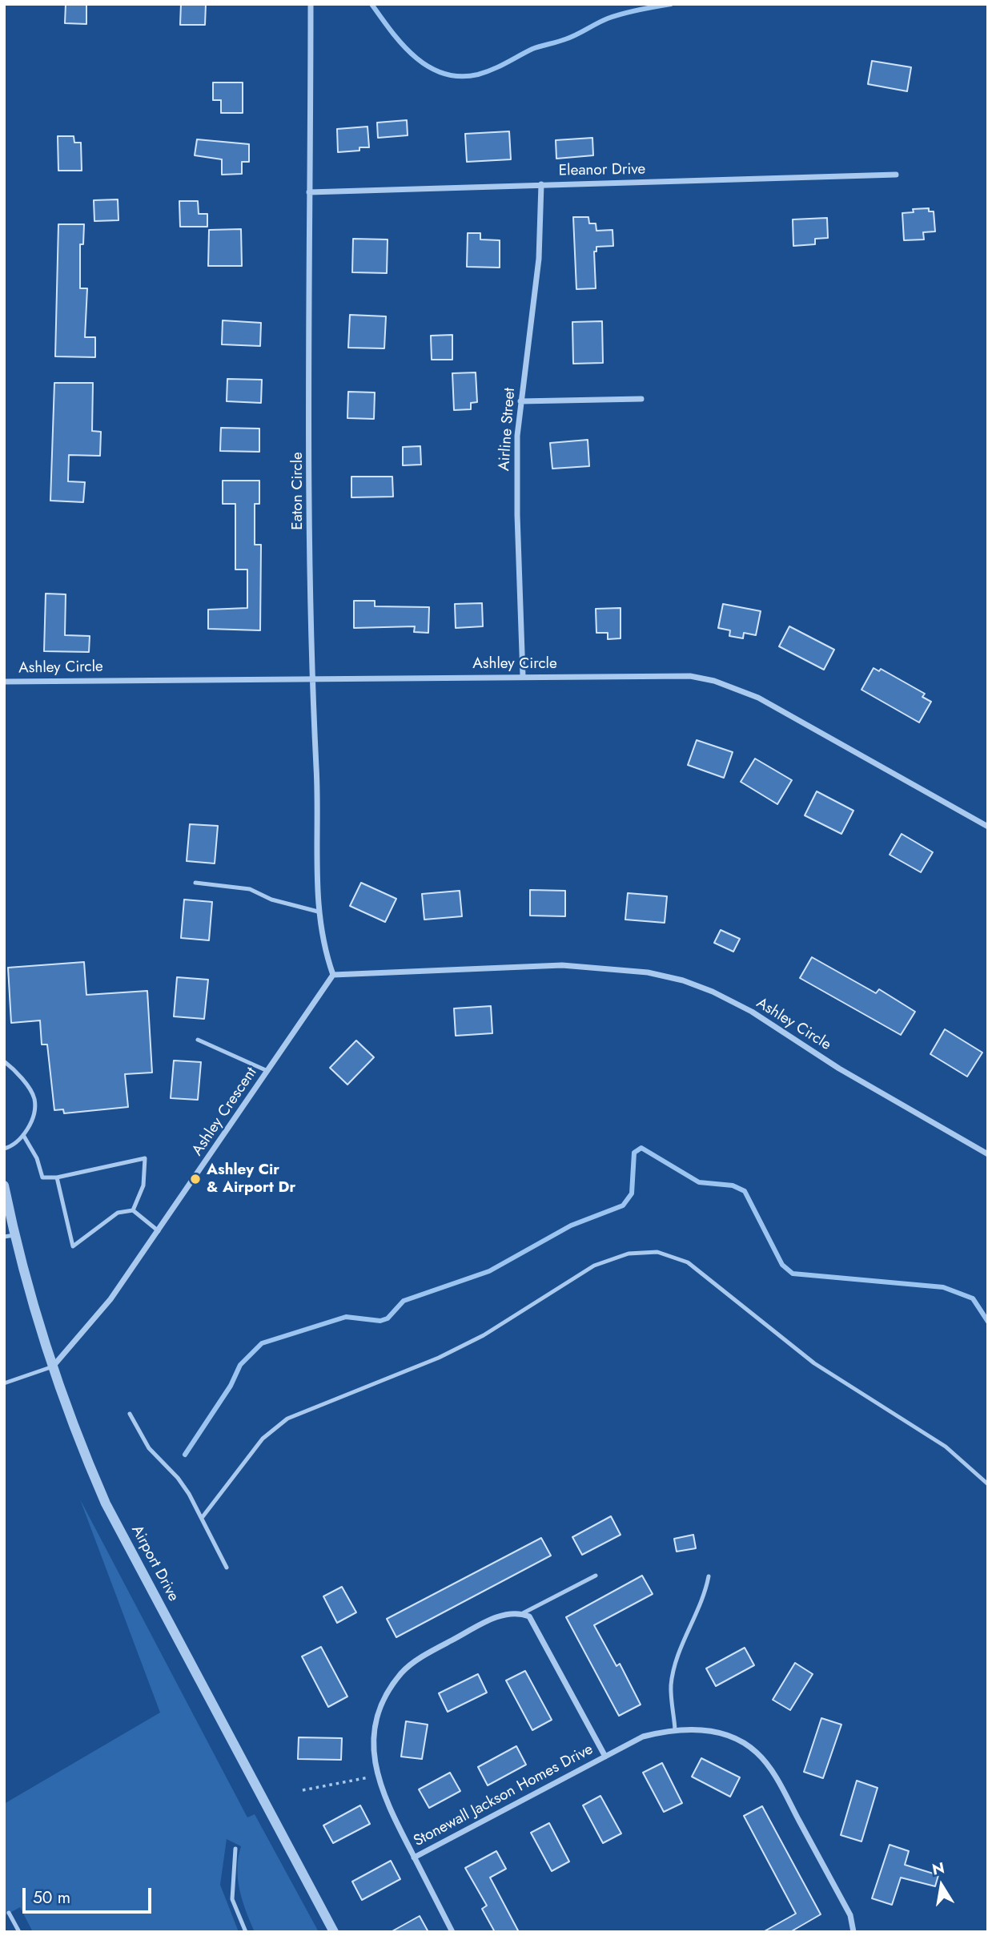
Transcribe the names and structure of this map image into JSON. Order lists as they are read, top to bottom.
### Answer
{
  "streets": {
    "street": [
      "Eleanor Drive",
      "Airline Street",
      "Eaton Circle",
      "Ashley Circle",
      "Ashley Crescent",
      "Airport Drive",
      "Stonewall Jackson Homes Drive"
    ]
  },
  "crossings": [
    ["Eleanor Drive", "Airline Street"],
    ["Eleanor Drive", "Eaton Circle"],
    ["Airline Street", "Ashley Circle"],
    ["Eaton Circle", "Ashley Circle"],
    ["Eaton Circle", "Ashley Crescent"],
    ["Ashley Circle", "Ashley Crescent"],
    ["Ashley Crescent", "Airport Drive"]
  ],
  "places": ["Ashley Cir & Airport Dr"],
  "scale_bar": "50 m",
  "north": "top"
}
